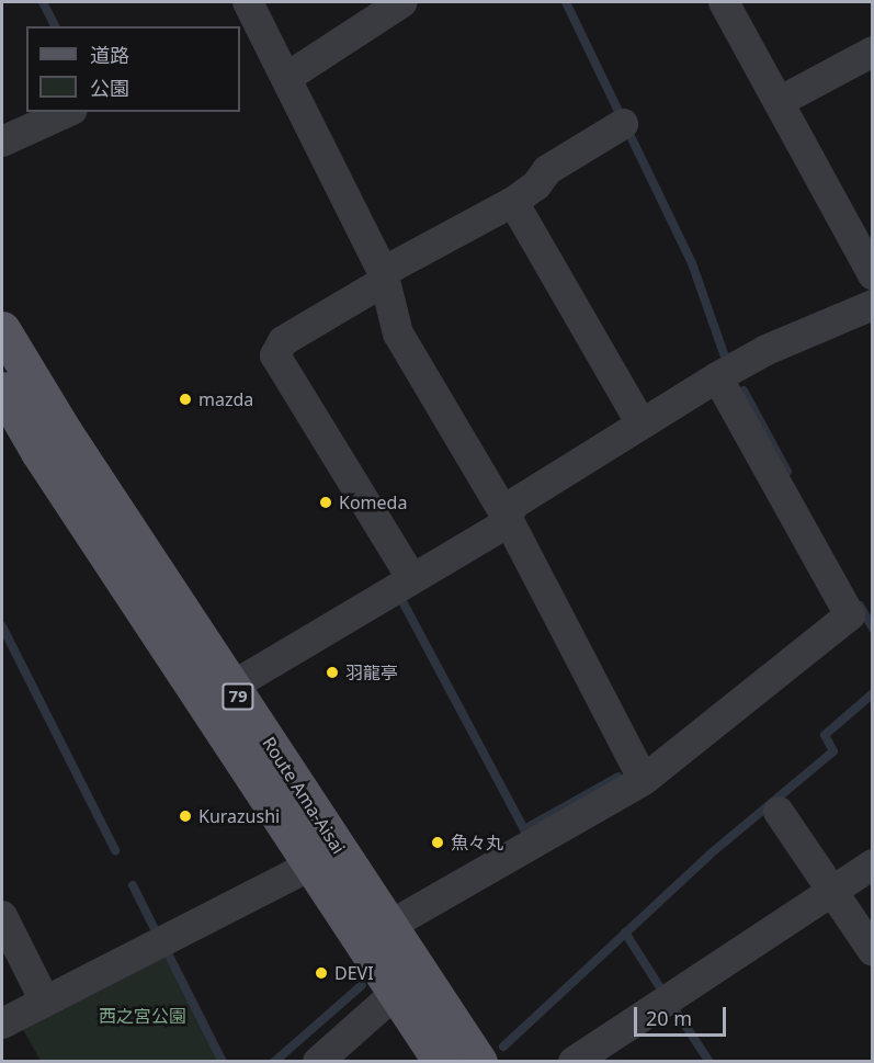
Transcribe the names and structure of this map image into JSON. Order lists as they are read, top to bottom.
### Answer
{
  "streets": {
    "main road": ["79", "Route Ama-Aisai"]
  },
  "parks": ["西之宮公園"],
  "places": [
    "mazda",
    "Komeda",
    "羽龍亭",
    "Kurazushi",
    "魚々丸",
    "DEVI"
  ],
  "legend": ["道路", "公園"],
  "scale_bar": "20 m"
}
